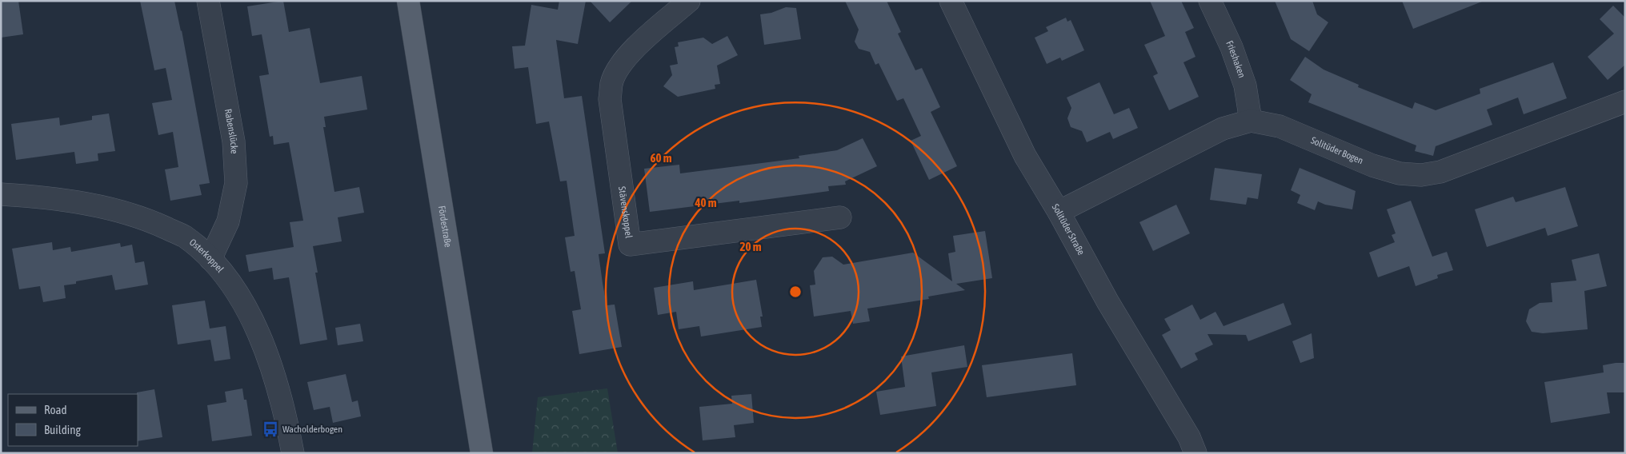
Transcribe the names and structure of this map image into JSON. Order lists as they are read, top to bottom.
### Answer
{
  "streets": {
    "main road": ["Fördestraße"],
    "street": [
      "Frieshaken",
      "Rabenslücke",
      "Solitüder Bogen",
      "Stävenskoppel",
      "Solitüder Straße",
      "Osterkoppel"
    ]
  },
  "crossings": [
    ["Frieshaken", "Solitüder Bogen"],
    ["Rabenslücke", "Osterkoppel"],
    ["Solitüder Bogen", "Solitüder Straße"]
  ],
  "places": {
    "bus stop": ["Wacholderbogen"]
  },
  "legend": ["Road", "Building"],
  "rings": ["60 m", "40 m", "20 m"]
}
